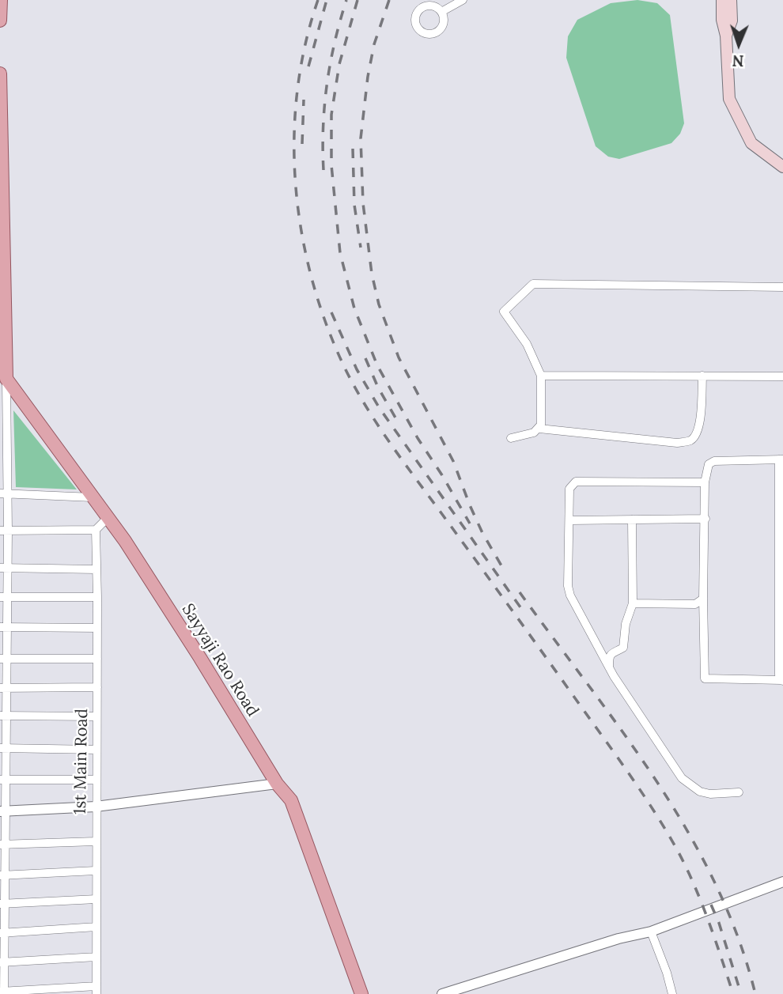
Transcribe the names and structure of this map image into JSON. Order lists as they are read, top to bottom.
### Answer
{
  "streets": {
    "main road": ["Sayyaji Rao Road"],
    "street": ["1st Main Road"]
  },
  "north": "bottom"
}
